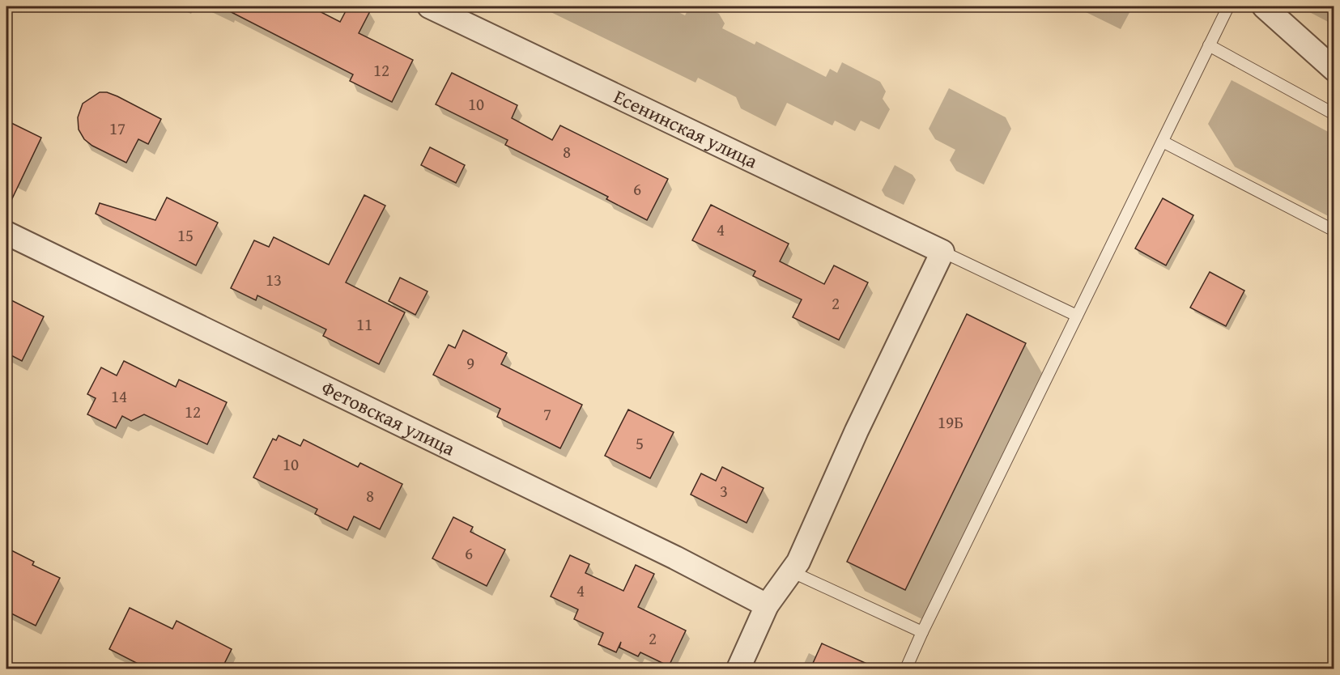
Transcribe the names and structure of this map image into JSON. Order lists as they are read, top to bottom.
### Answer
{
  "streets": {
    "street": ["Есенинская улица", "Фетовская улица"]
  },
  "house_numbers": [
    "12",
    "10",
    "17",
    "8",
    "6",
    "4",
    "15",
    "13",
    "2",
    "11",
    "9",
    "14",
    "12",
    "7",
    "19Б",
    "5",
    "10",
    "3",
    "8",
    "6",
    "4",
    "2"
  ]
}
